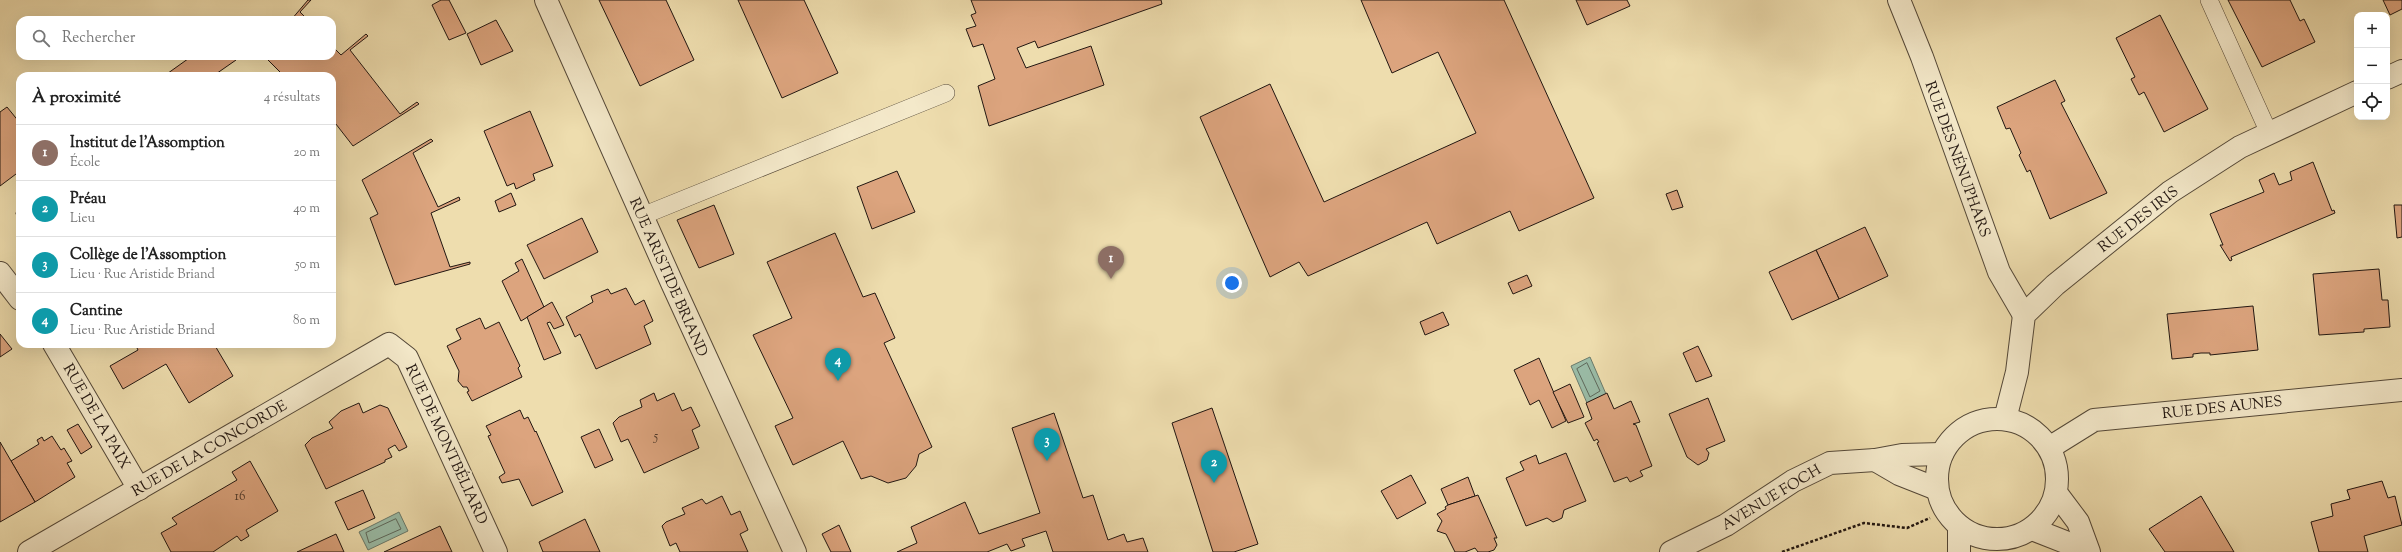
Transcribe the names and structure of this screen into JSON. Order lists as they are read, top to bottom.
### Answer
{
  "streets": {
    "street": [
      "RUE DES NÉNUPHARS",
      "RUE DES IRIS",
      "RUE ARISTIDE BRIAND",
      "RUE DES AUNES",
      "RUE DE LA PAIX",
      "RUE DE MONTBÉLIARD",
      "RUE DE LA CONCORDE",
      "AVENUE FOCH"
    ]
  },
  "crossings": [
    ["RUE DES NÉNUPHARS", "RUE DES IRIS"],
    ["RUE DES AUNES", "AVENUE FOCH"],
    ["RUE DE LA PAIX", "RUE DE LA CONCORDE"],
    ["RUE DE MONTBÉLIARD", "RUE DE LA CONCORDE"]
  ],
  "house_numbers": ["5", "16"],
  "page": {
    "map_buttons": ["+", "−"],
    "search": "Rechercher",
    "heading": ["À proximité", "4 résultats"],
    "list": [
      {
        "mark": "1",
        "name": "Institut de l'Assomption",
        "note": "École",
        "value": "20 m"
      },
      {
        "mark": "2",
        "name": "Préau",
        "note": "Lieu",
        "value": "40 m"
      },
      {
        "mark": "3",
        "name": "Collège de l'Assomption",
        "note": "Lieu · Rue Aristide Briand",
        "value": "50 m"
      },
      {
        "mark": "4",
        "name": "Cantine",
        "note": "Lieu · Rue Aristide Briand",
        "value": "80 m"
      }
    ],
    "pins": [
      "1",
      "4",
      "3",
      "2"
    ]
  }
}
